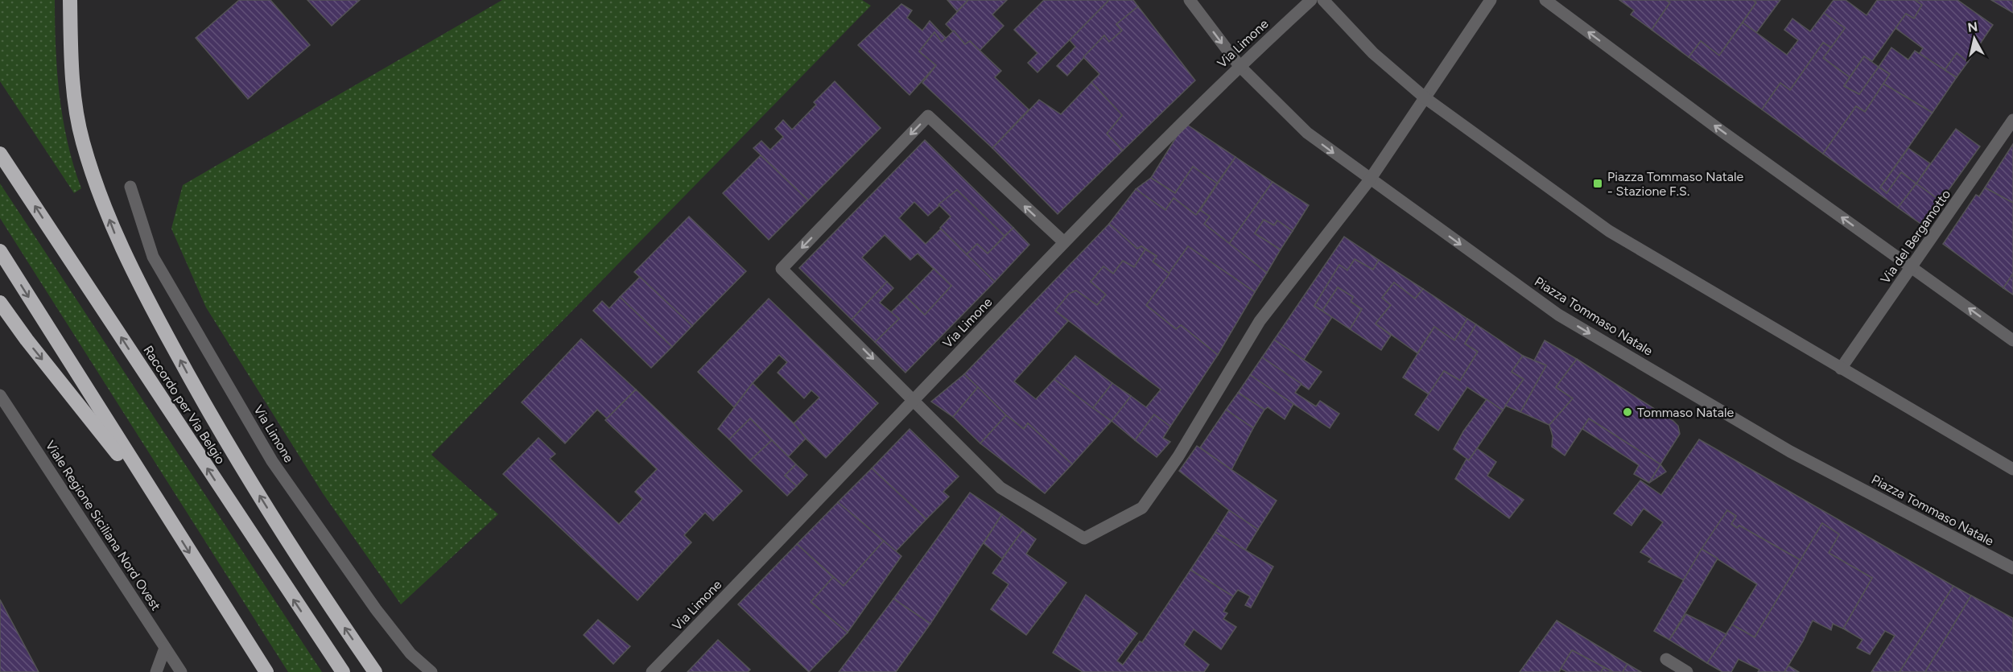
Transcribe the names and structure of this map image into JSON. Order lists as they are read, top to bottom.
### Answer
{
  "streets": {
    "highway": ["Raccordo per Via Belgio"],
    "street": [
      "Via Limone",
      "Via del Bergamotto",
      "Piazza Tommaso Natale",
      "Viale Regione Siciliana Nord Ovest"
    ]
  },
  "crossings": [
    ["Via Limone", "Piazza Tommaso Natale"]
  ],
  "places": {
    "transit": ["Piazza Tommaso Natale - Stazione F.S."],
    "other": ["Tommaso Natale"]
  },
  "north": "top"
}
